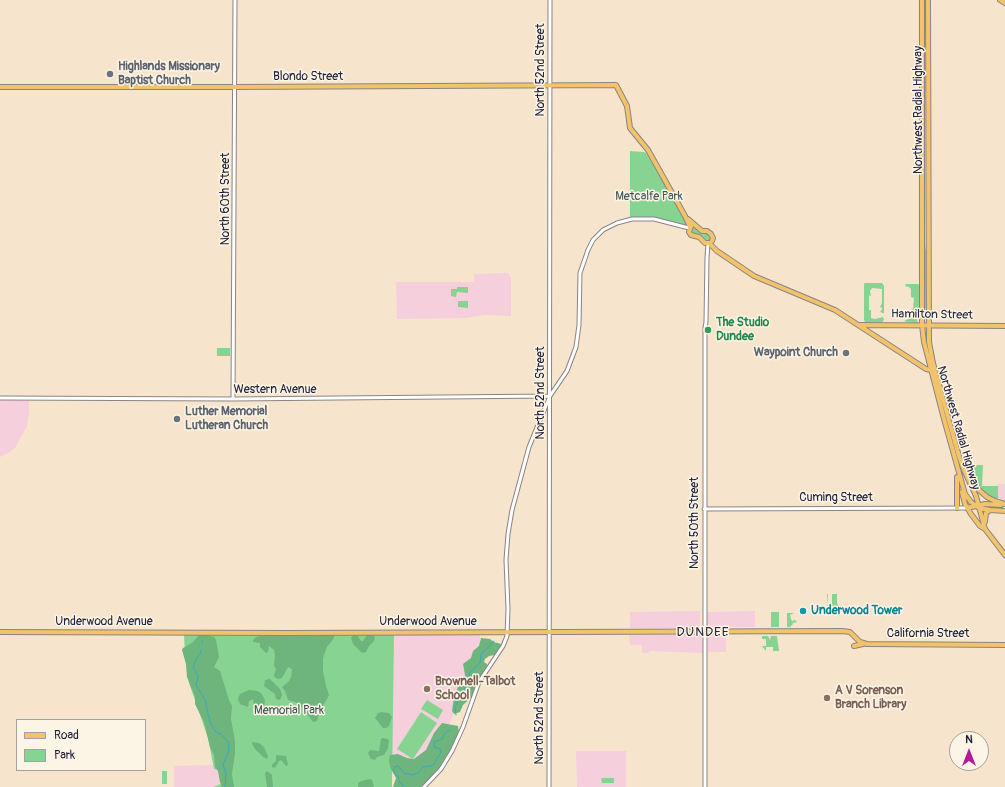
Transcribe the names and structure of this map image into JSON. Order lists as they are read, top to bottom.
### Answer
{
  "streets": {
    "main road": [
      "Blondo Street",
      "Northwest Radial Highway",
      "Hamilton Street",
      "Cuming Street",
      "Underwood Avenue",
      "California Street"
    ],
    "street": [
      "North 52nd Street",
      "North 60th Street",
      "Western Avenue",
      "North 50th Street"
    ]
  },
  "crossings": [
    ["North 52nd Street", "Blondo Street"],
    ["North 52nd Street", "Western Avenue"],
    ["North 52nd Street", "Underwood Avenue"],
    ["Blondo Street", "North 60th Street"],
    ["Northwest Radial Highway", "Hamilton Street"],
    ["Northwest Radial Highway", "Cuming Street"],
    ["North 60th Street", "Western Avenue"],
    ["Cuming Street", "North 50th Street"],
    ["North 50th Street", "Underwood Avenue"],
    ["Underwood Avenue", "California Street"]
  ],
  "districts": ["DUNDEE"],
  "parks": ["Metcalfe Park", "Memorial Park"],
  "places": [
    "Highlands Missionary Baptist Church",
    "The Studio Dundee",
    "Waypoint Church",
    "Luther Memorial Lutheran Church",
    "Underwood Tower",
    "Brownell-Talbot School",
    "A V Sorenson Branch Library"
  ],
  "legend": ["Road", "Park"],
  "north": "top"
}
